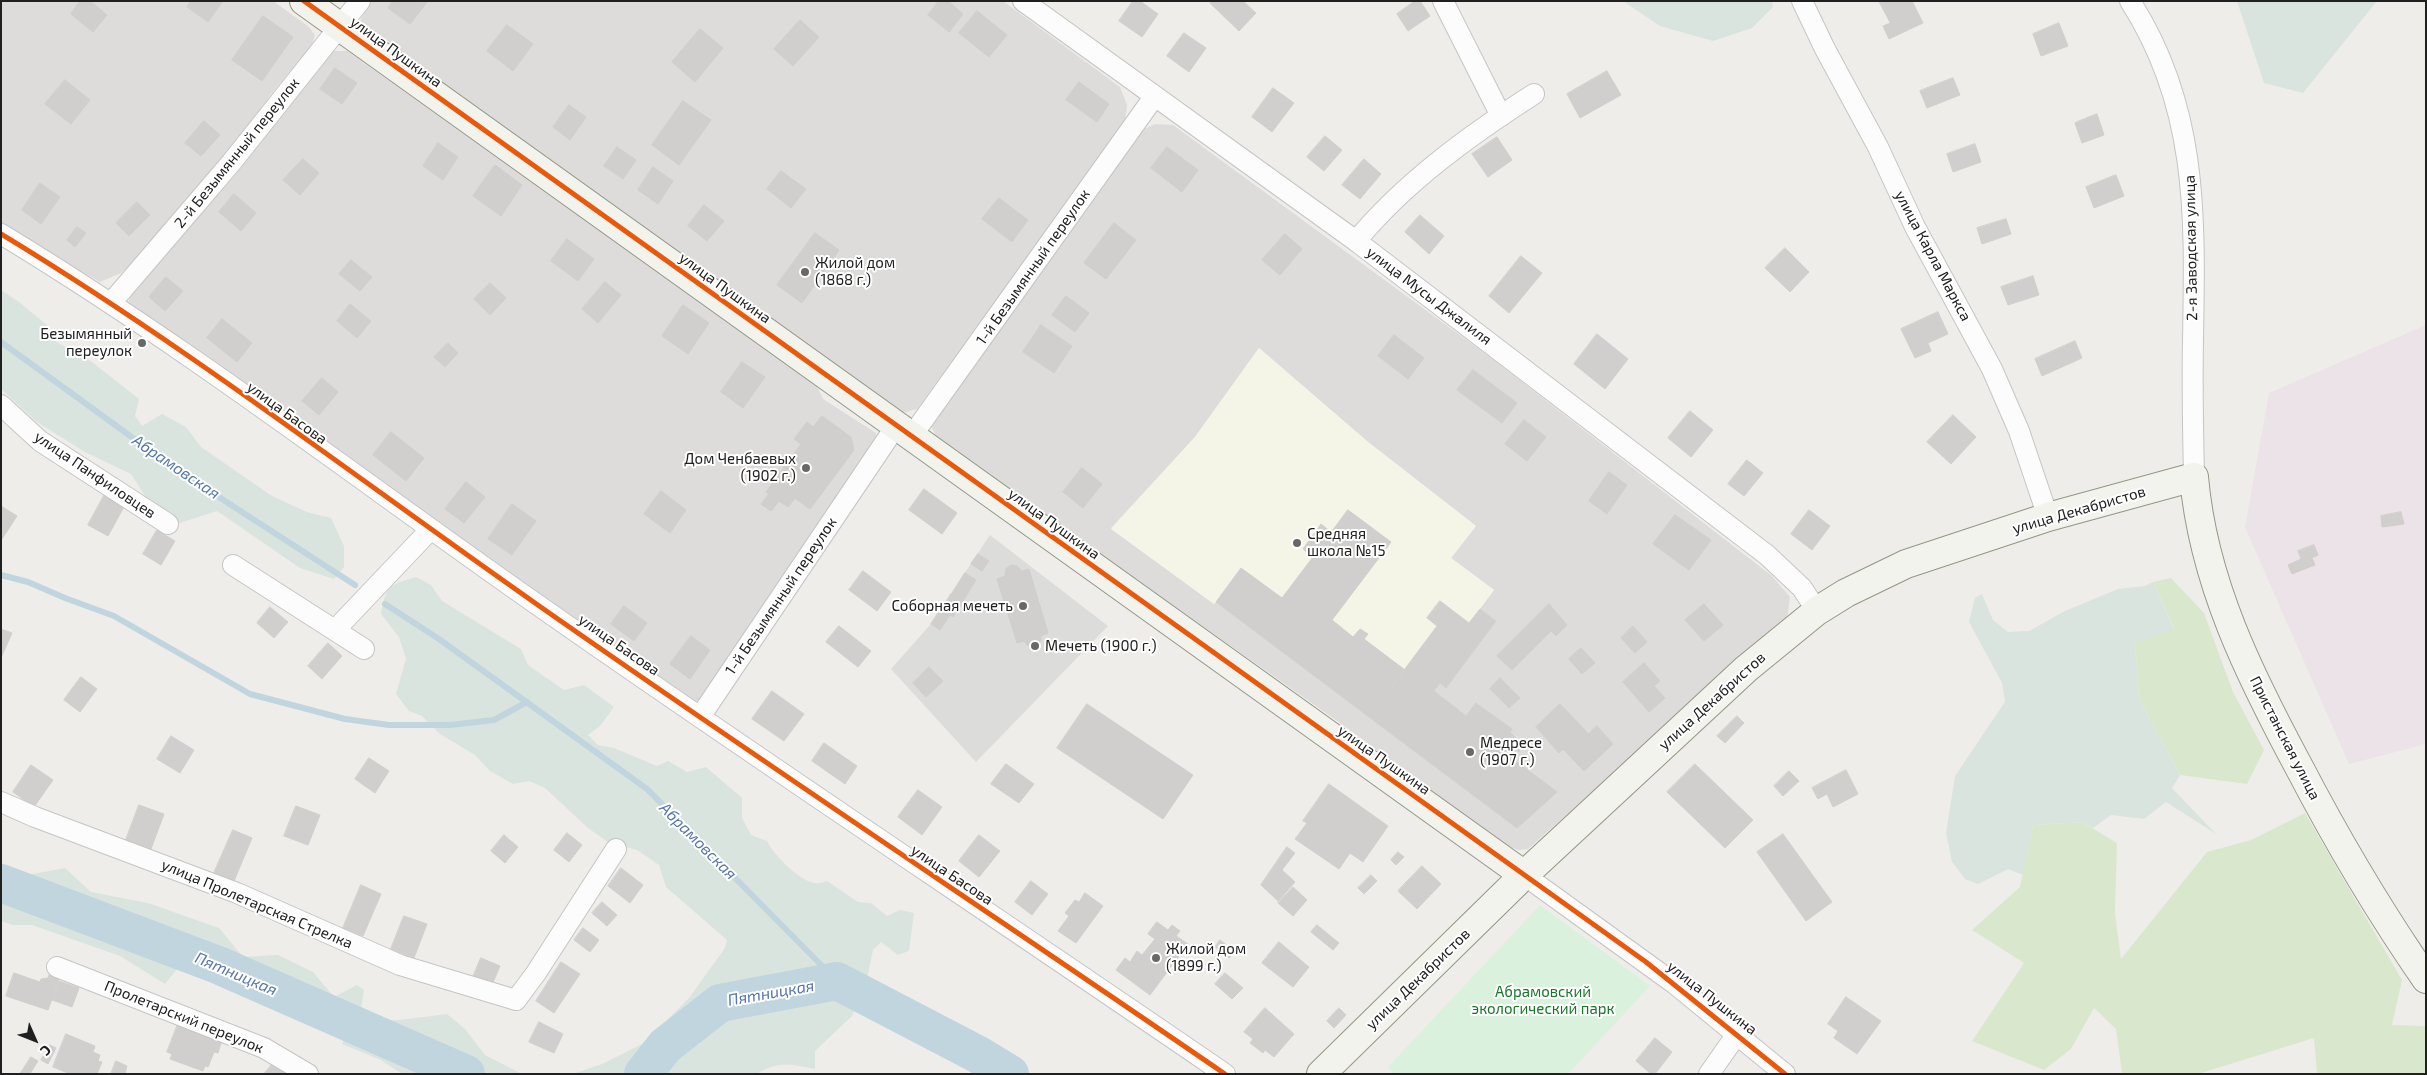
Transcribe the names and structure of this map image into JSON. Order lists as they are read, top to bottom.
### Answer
{
  "streets": {
    "street": [
      "улица Пушкина",
      "2-й Безымянный переулок",
      "2-я Заводская улица",
      "улица Карла Маркса",
      "1-й Безымянный переулок",
      "улица Мусы Джалиля",
      "улица Басова",
      "улица Панфиловцев",
      "улица Декабристов",
      "Пристанская улица",
      "улица Пролетарская Стрелка",
      "Пролетарский переулок"
    ]
  },
  "crossings": [
    ["улица Пушкина", "2-й Безымянный переулок"],
    ["улица Пушкина", "1-й Безымянный переулок"],
    ["улица Пушкина", "улица Декабристов"],
    ["2-й Безымянный переулок", "улица Басова"],
    ["2-я Заводская улица", "улица Декабристов"],
    ["2-я Заводская улица", "Пристанская улица"],
    ["улица Карла Маркса", "улица Декабристов"],
    ["1-й Безымянный переулок", "улица Мусы Джалиля"],
    ["1-й Безымянный переулок", "улица Басова"],
    ["улица Мусы Джалиля", "улица Декабристов"],
    ["улица Декабристов", "Пристанская улица"]
  ],
  "water": ["Абрамовская", "Пятницкая"],
  "parks": ["Абрамовский экологический парк"],
  "places": [
    "Жилой дом (1868 г.)",
    "Безымянный переулок",
    "Дом Ченбаевых (1902 г.)",
    "Средняя школа №15",
    "Соборная мечеть",
    "Мечеть (1900 г.)",
    "Медресе (1907 г.)",
    "Жилой дом (1899 г.)"
  ],
  "north": "bottom right"
}
